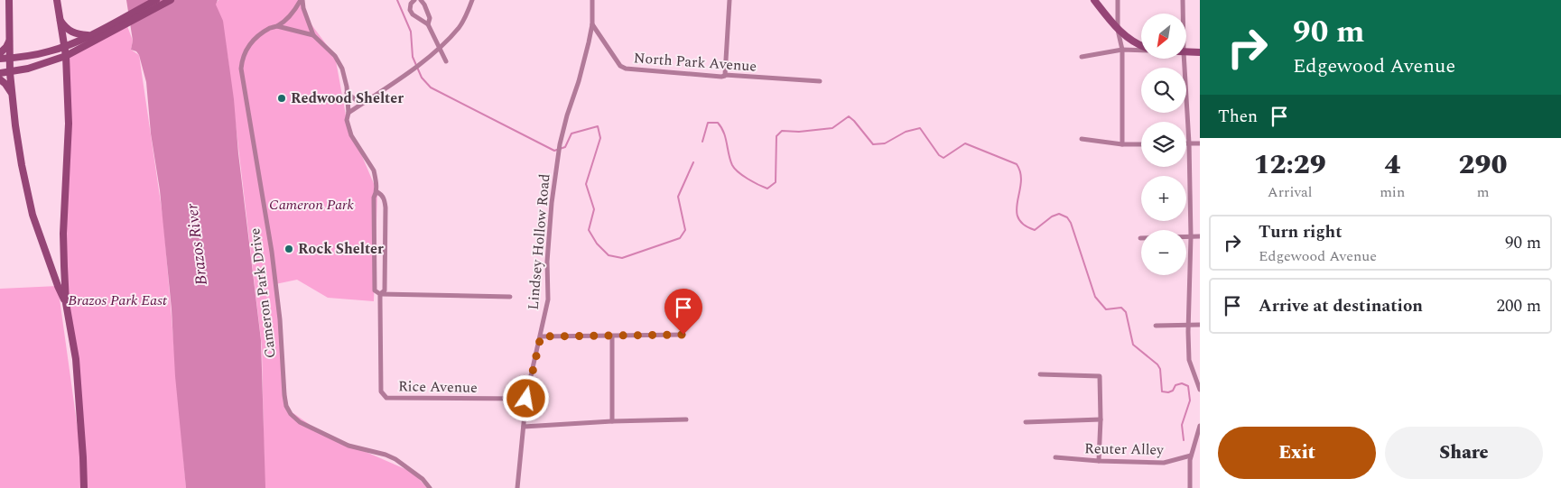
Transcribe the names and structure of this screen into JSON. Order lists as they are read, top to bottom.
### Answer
{
  "streets": {
    "street": [
      "North Park Avenue",
      "Lindsey Hollow Road",
      "Cameron Park Drive",
      "Rice Avenue",
      "Reuter Alley"
    ]
  },
  "crossings": [
    ["North Park Avenue", "Lindsey Hollow Road"],
    ["Lindsey Hollow Road", "Rice Avenue"]
  ],
  "water": ["Brazos River"],
  "parks": ["Cameron Park", "Brazos Park East"],
  "places": ["Redwood Shelter", "Rock Shelter"],
  "north": "bottom left",
  "page": {
    "turn": ["90 m", "Edgewood Avenue"],
    "map_buttons": ["+", "−"],
    "then": "Then",
    "eta": [
      "12:29",
      "Arrival",
      "4",
      "min",
      "290",
      "m"
    ],
    "list": [
      {
        "name": "Turn right",
        "note": "Edgewood Avenue",
        "value": "90 m"
      },
      {
        "name": "Arrive at destination",
        "value": "200 m"
      }
    ],
    "buttons": ["Exit", "Share"]
  }
}
